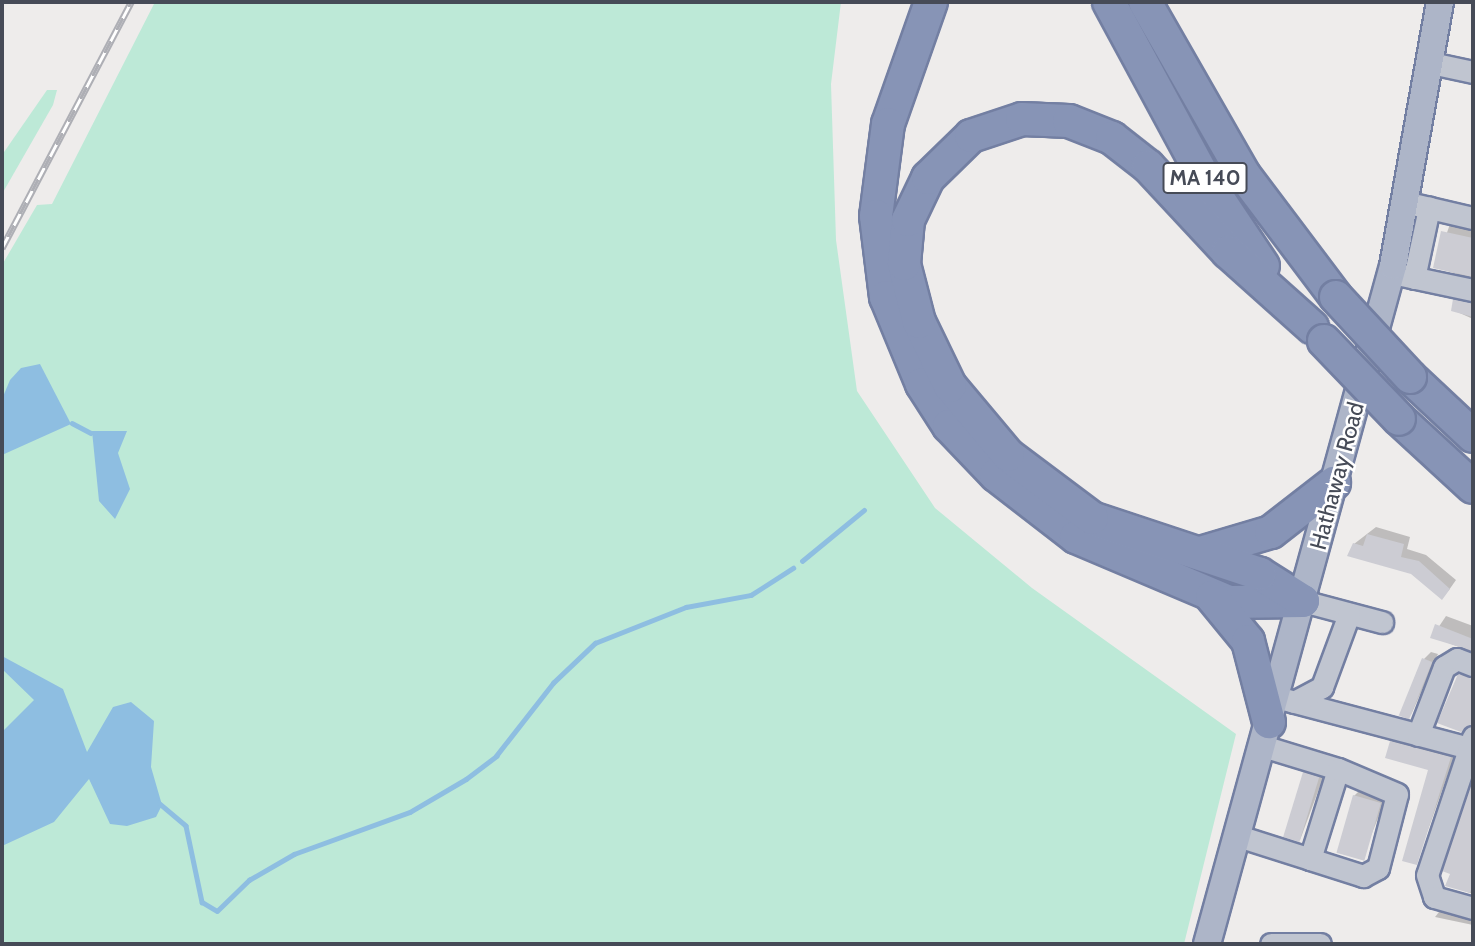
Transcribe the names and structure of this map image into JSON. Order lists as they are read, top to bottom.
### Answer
{
  "streets": {
    "highway": ["MA 140"],
    "main road": ["Hathaway Road"]
  }
}
